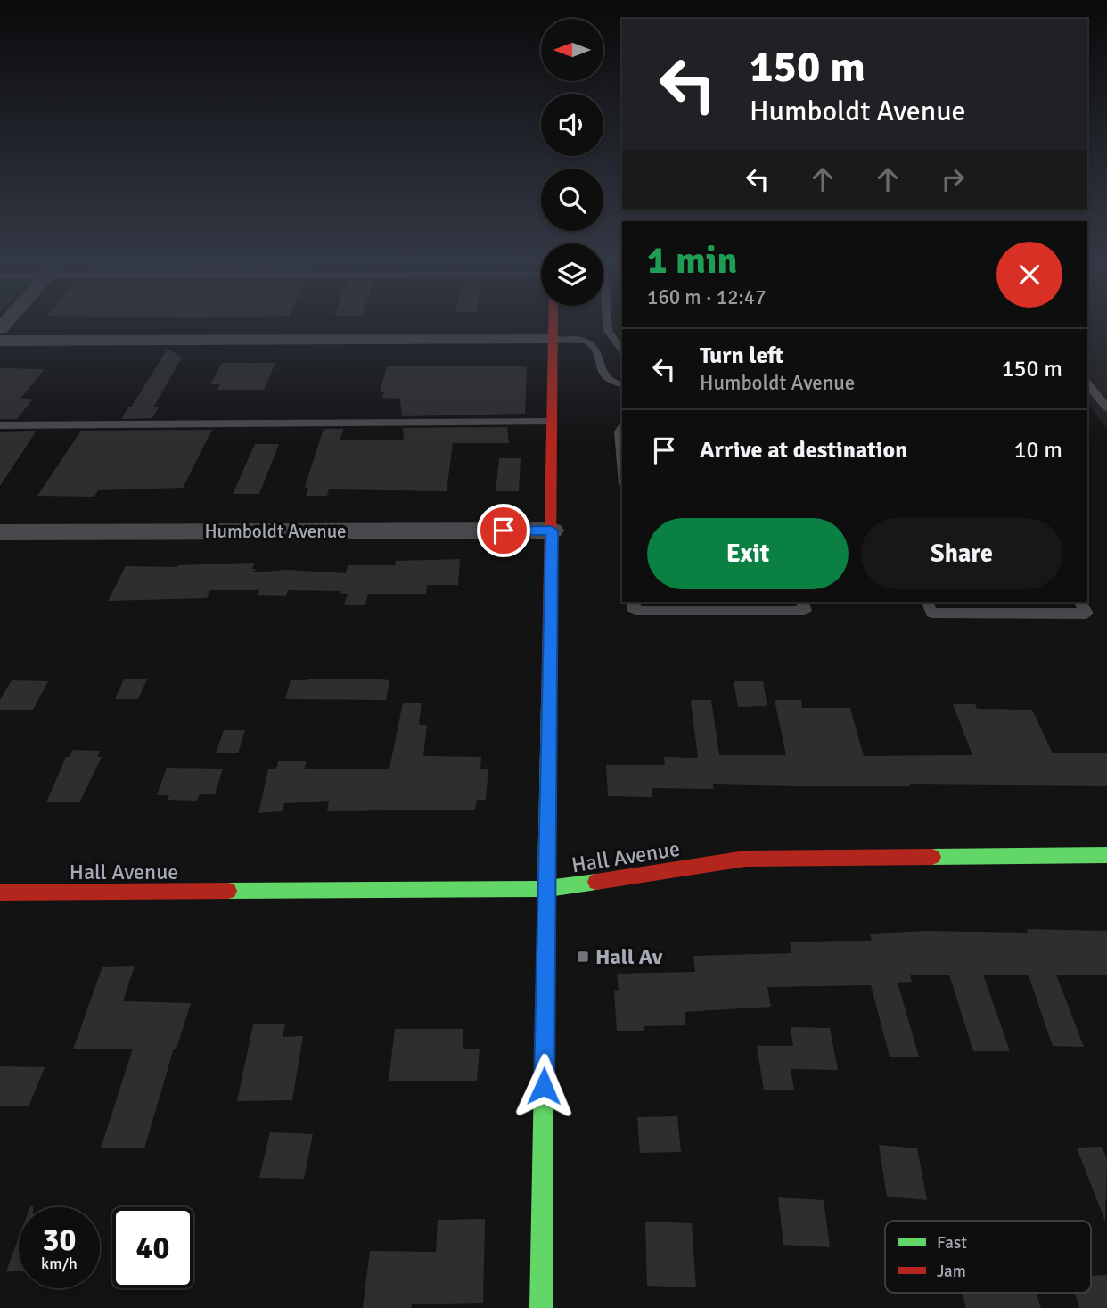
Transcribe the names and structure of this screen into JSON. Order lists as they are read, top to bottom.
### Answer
{
  "streets": {
    "street": ["Humboldt Avenue", "Hall Avenue"]
  },
  "places": {
    "transit": ["Hall Av"]
  },
  "legend": ["Fast", "Jam"],
  "north": "left",
  "page": {
    "turn": ["150 m", "Humboldt Avenue"],
    "heading": ["1 min", "160 m · 12:47"],
    "list": [
      {
        "name": "Turn left",
        "note": "Humboldt Avenue",
        "value": "150 m"
      },
      {
        "name": "Arrive at destination",
        "value": "10 m"
      }
    ],
    "buttons": ["Exit", "Share"],
    "speed": "30 km/h",
    "limit": "40"
  }
}
